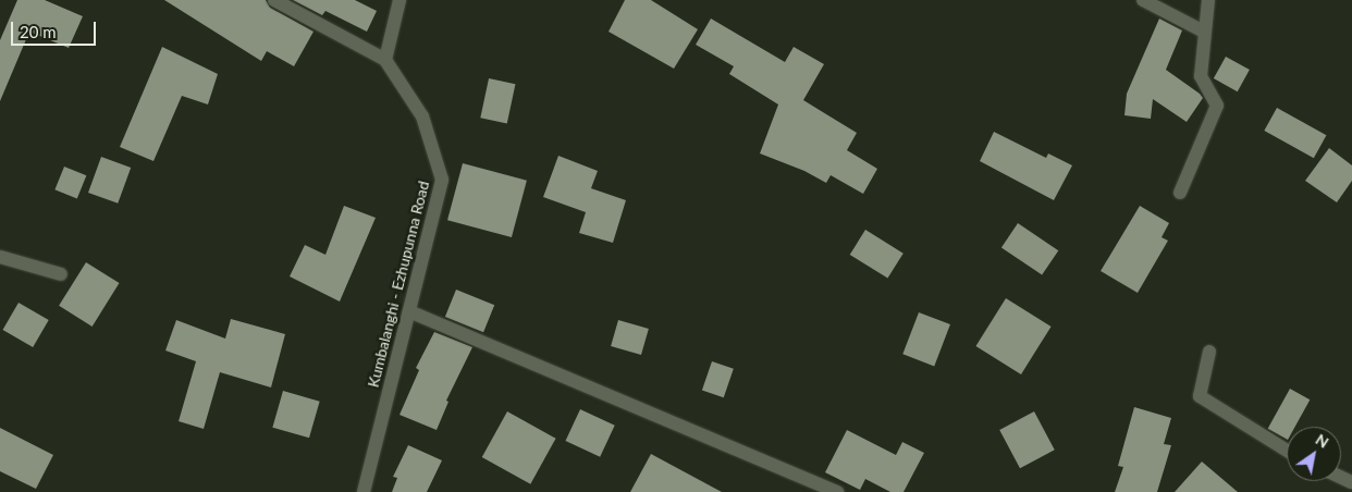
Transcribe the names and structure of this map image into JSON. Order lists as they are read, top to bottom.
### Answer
{
  "streets": {
    "street": ["Kumbalanghi - Ezhupunna Road"]
  },
  "scale_bar": "20 m",
  "north": "top right"
}
